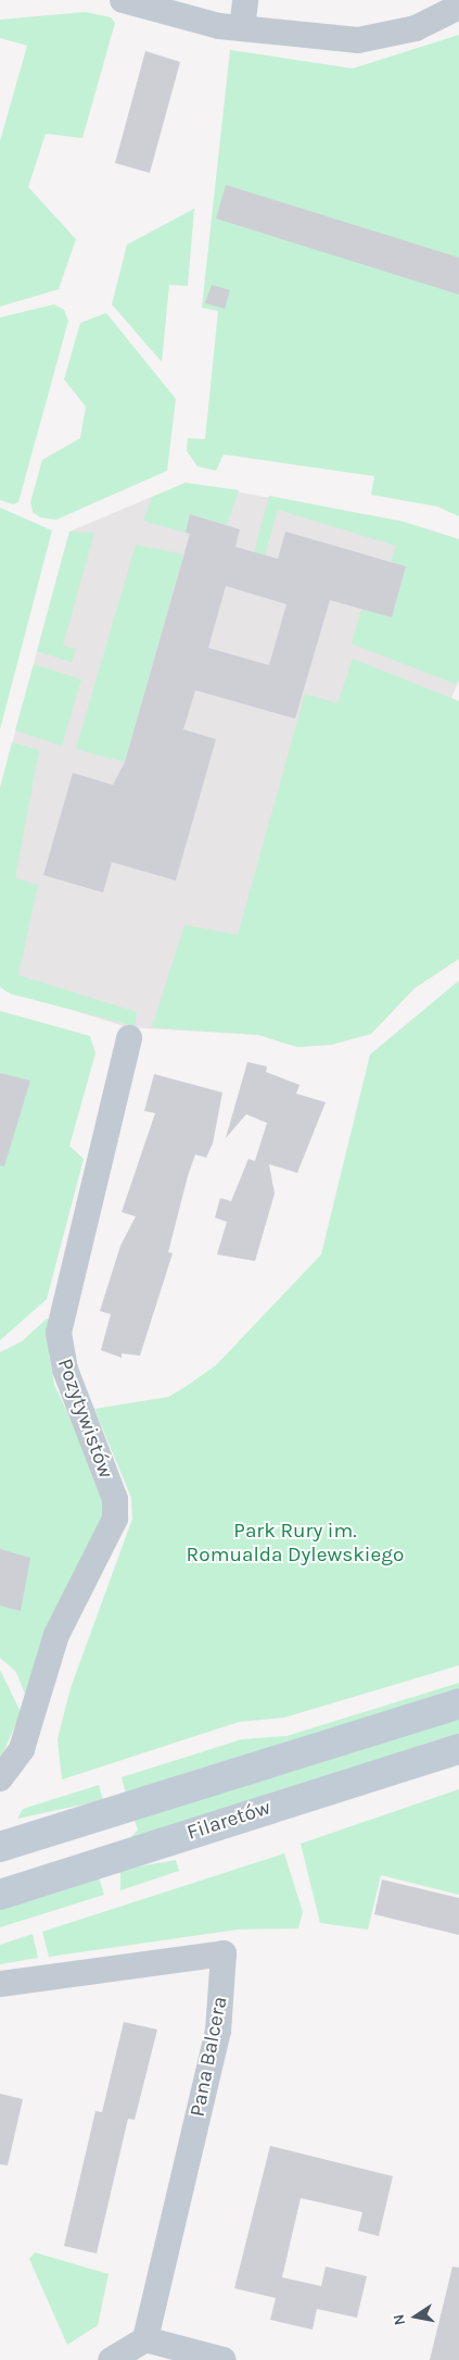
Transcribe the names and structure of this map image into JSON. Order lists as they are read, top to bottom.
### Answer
{
  "streets": {
    "main road": ["Filaretów"],
    "street": ["Pozytywistów", "Pana Balcera"]
  },
  "parks": ["Park Rury im. Romualda Dylewskiego"],
  "north": "left"
}
